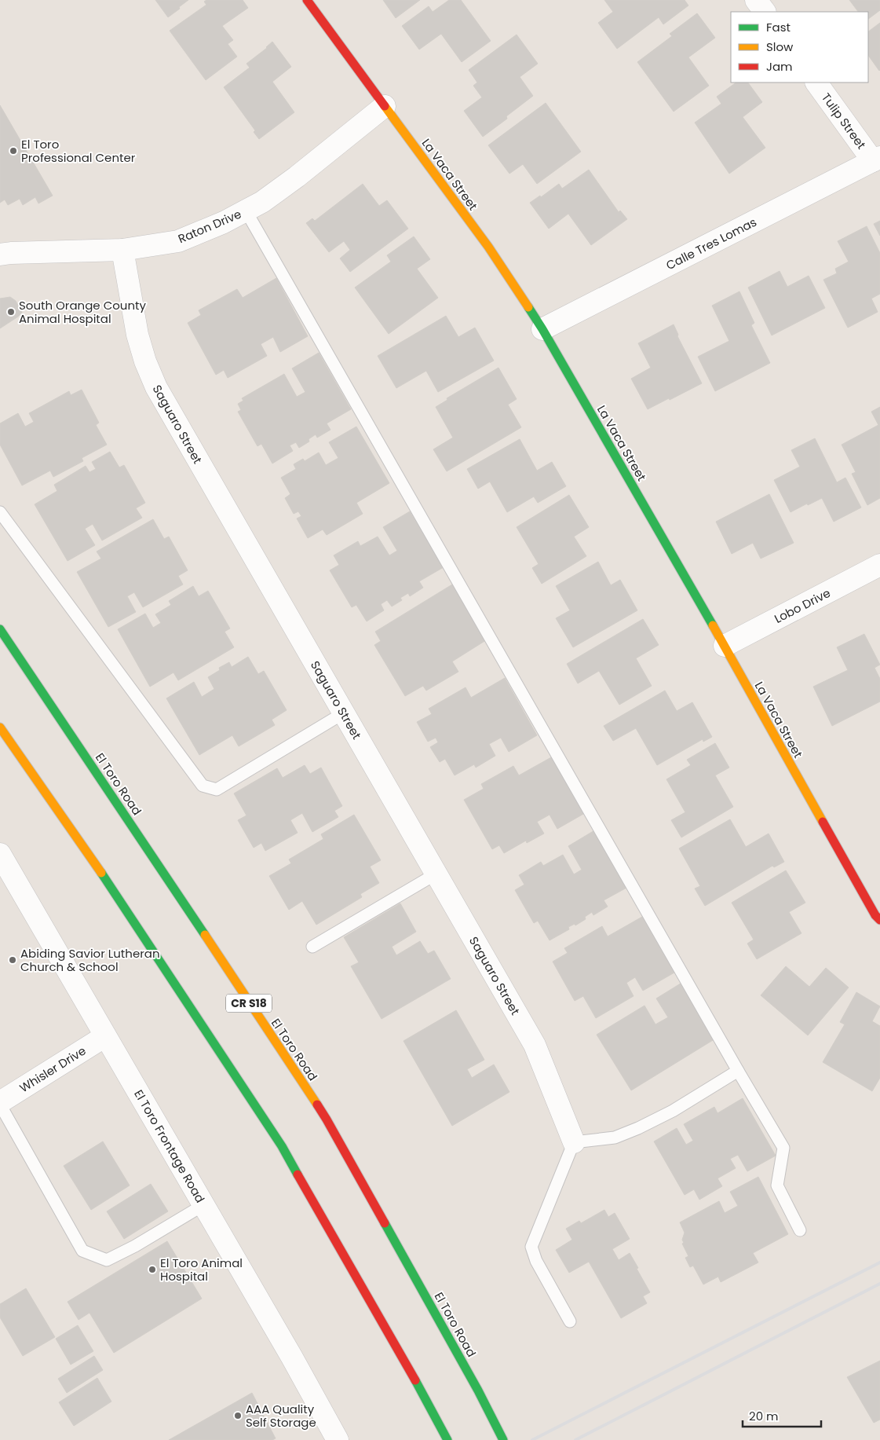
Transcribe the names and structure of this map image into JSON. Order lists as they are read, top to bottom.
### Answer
{
  "streets": {
    "main road": ["La Vaca Street", "El Toro Road", "CR S18"],
    "street": [
      "Tulip Street",
      "Raton Drive",
      "Calle Tres Lomas",
      "Saguaro Street",
      "Lobo Drive",
      "Whisler Drive",
      "El Toro Frontage Road"
    ]
  },
  "crossings": [
    ["Tulip Street", "Calle Tres Lomas"],
    ["La Vaca Street", "Raton Drive"],
    ["La Vaca Street", "Calle Tres Lomas"],
    ["La Vaca Street", "Lobo Drive"],
    ["Raton Drive", "Saguaro Street"],
    ["Whisler Drive", "El Toro Frontage Road"]
  ],
  "places": [
    "El Toro Professional Center",
    "South Orange County Animal Hospital",
    "Abiding Savior Lutheran Church & School",
    "El Toro Animal Hospital",
    "AAA Quality Self Storage"
  ],
  "legend": ["Fast", "Slow", "Jam"],
  "scale_bar": "20 m"
}
